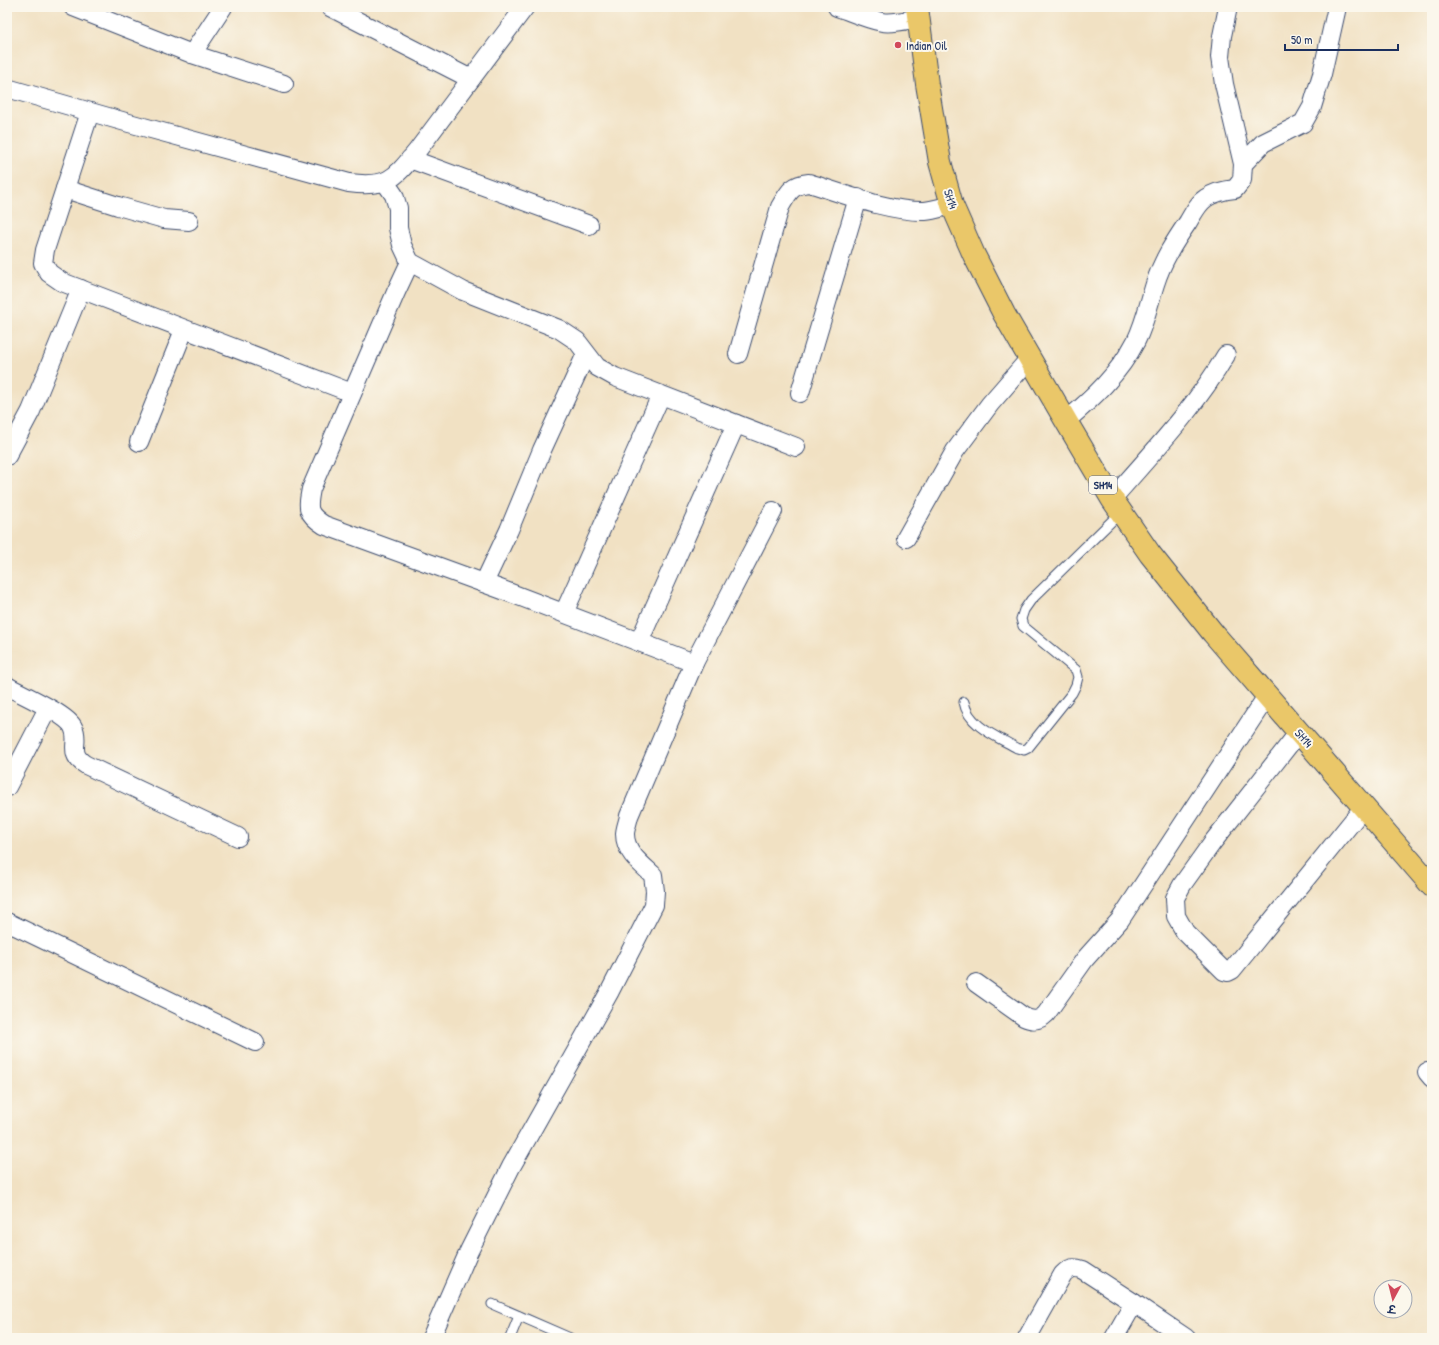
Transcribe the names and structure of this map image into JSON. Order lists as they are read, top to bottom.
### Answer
{
  "streets": {
    "main road": ["SH14"]
  },
  "places": ["Indian Oil"],
  "scale_bar": "50 m",
  "north": "bottom"
}
